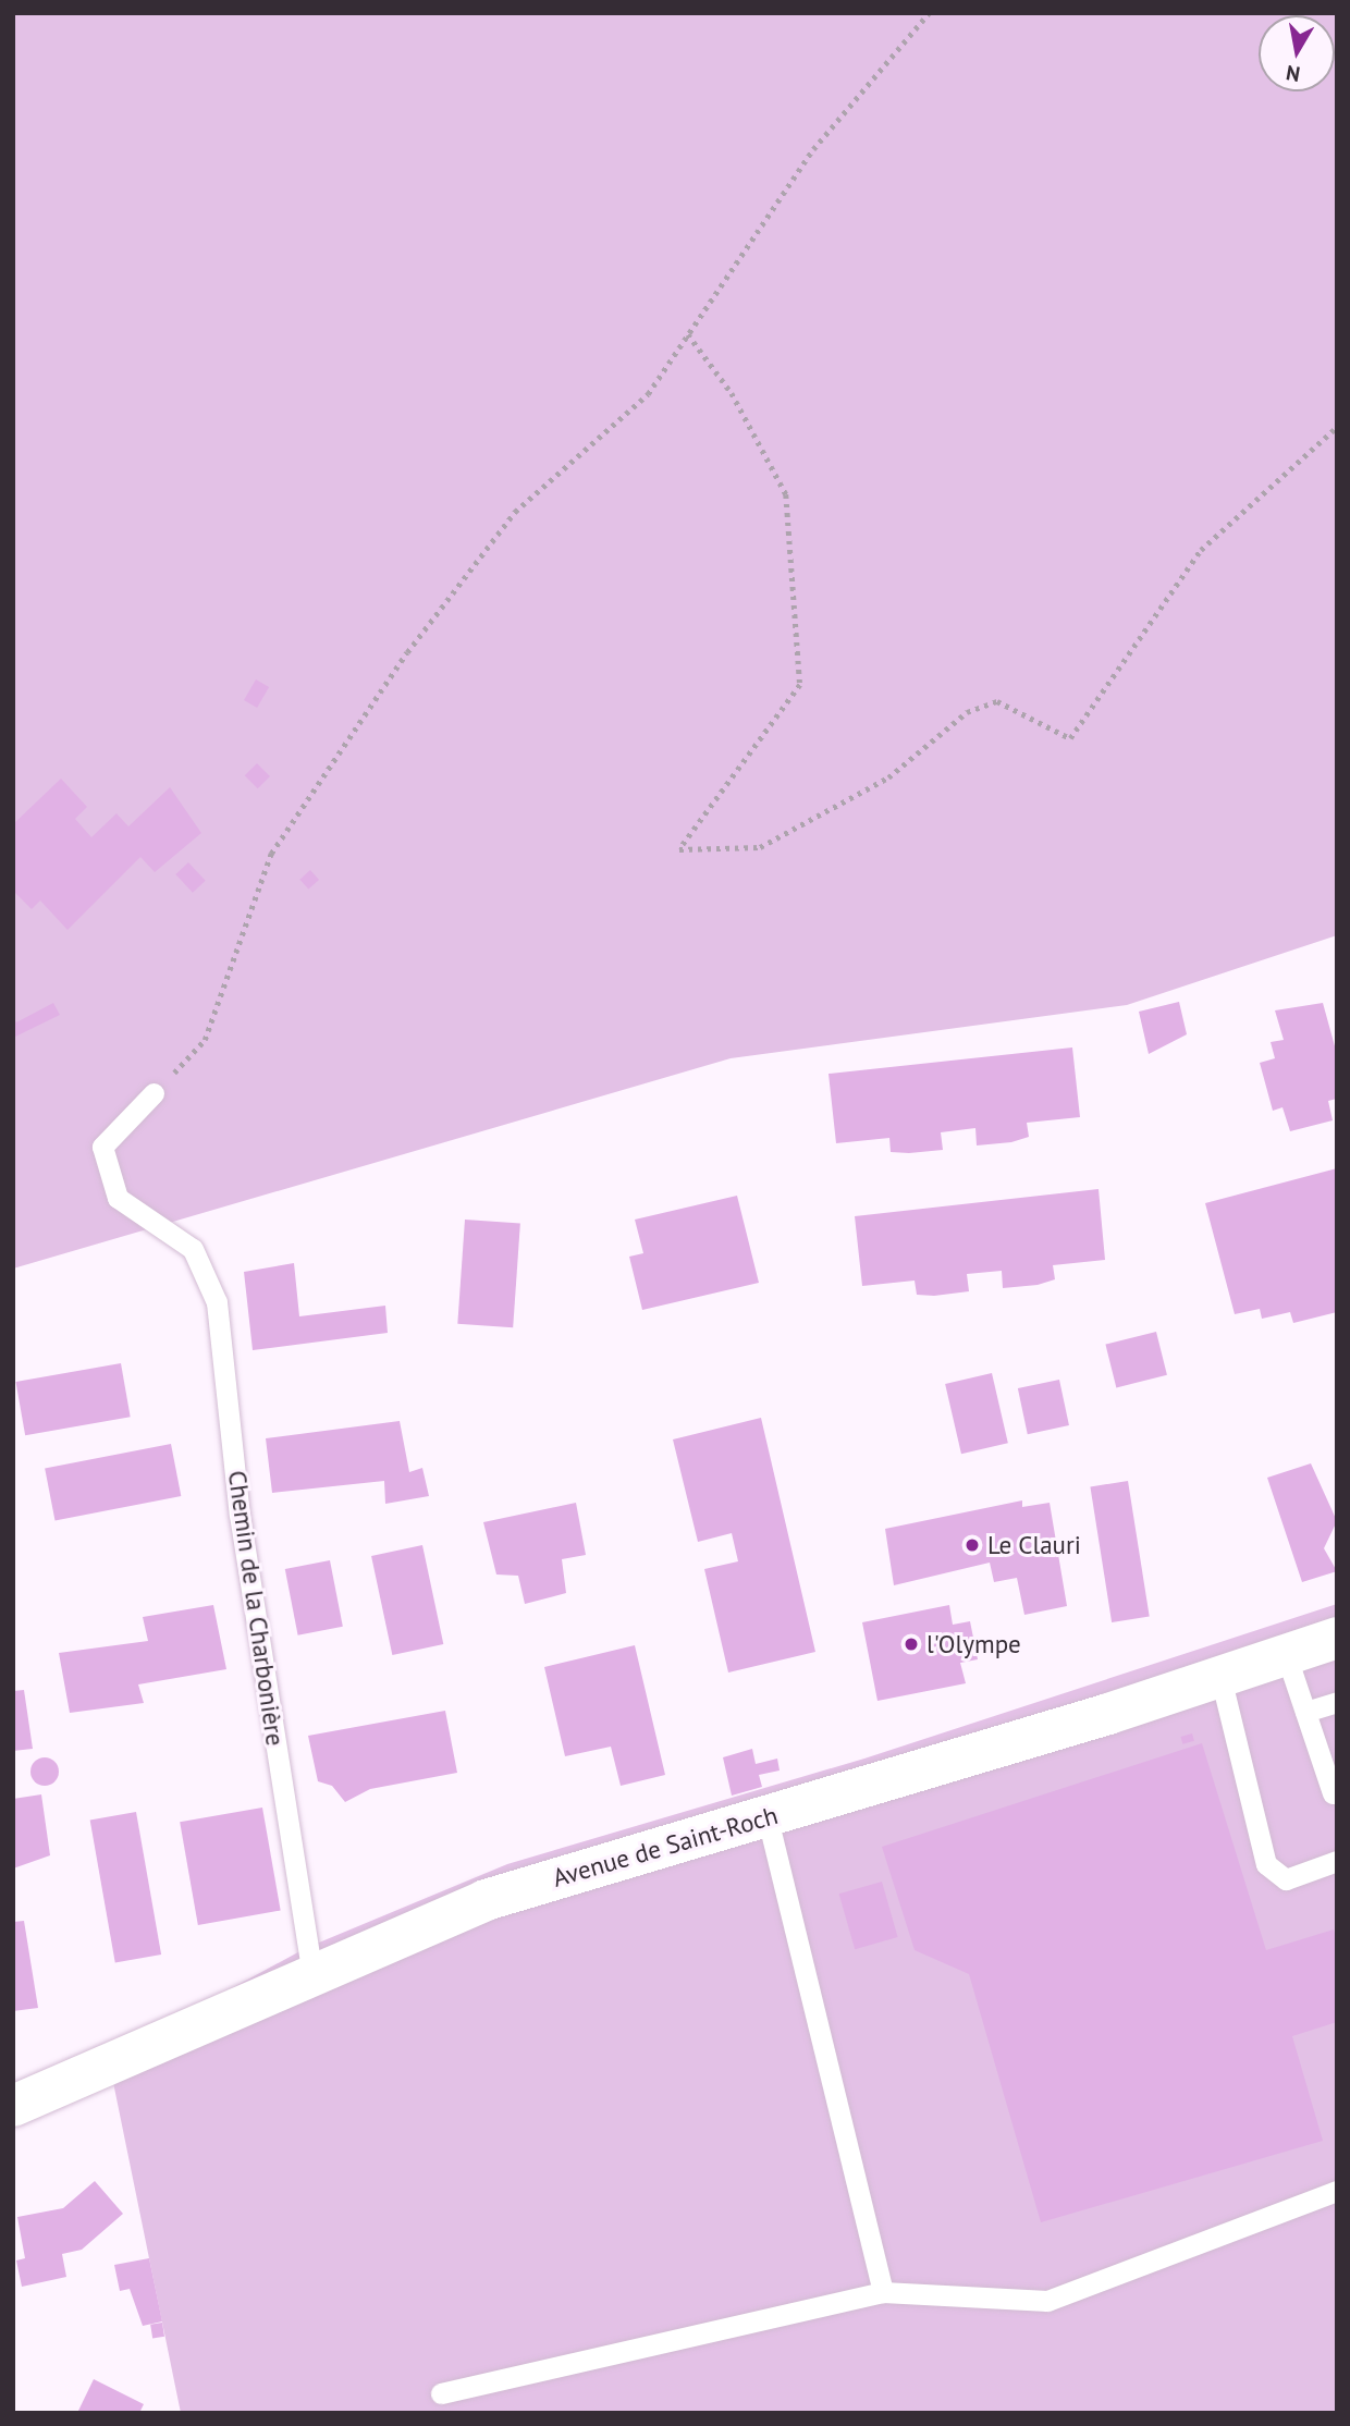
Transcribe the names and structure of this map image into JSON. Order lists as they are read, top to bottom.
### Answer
{
  "streets": {
    "street": ["Avenue de Saint-Roch"],
    "lane": ["Chemin de la Charbonière"]
  },
  "crossings": [
    ["Chemin de la Charbonière", "Avenue de Saint-Roch"]
  ],
  "places": ["Le Clauri", "l'Olympe"],
  "north": "bottom"
}
